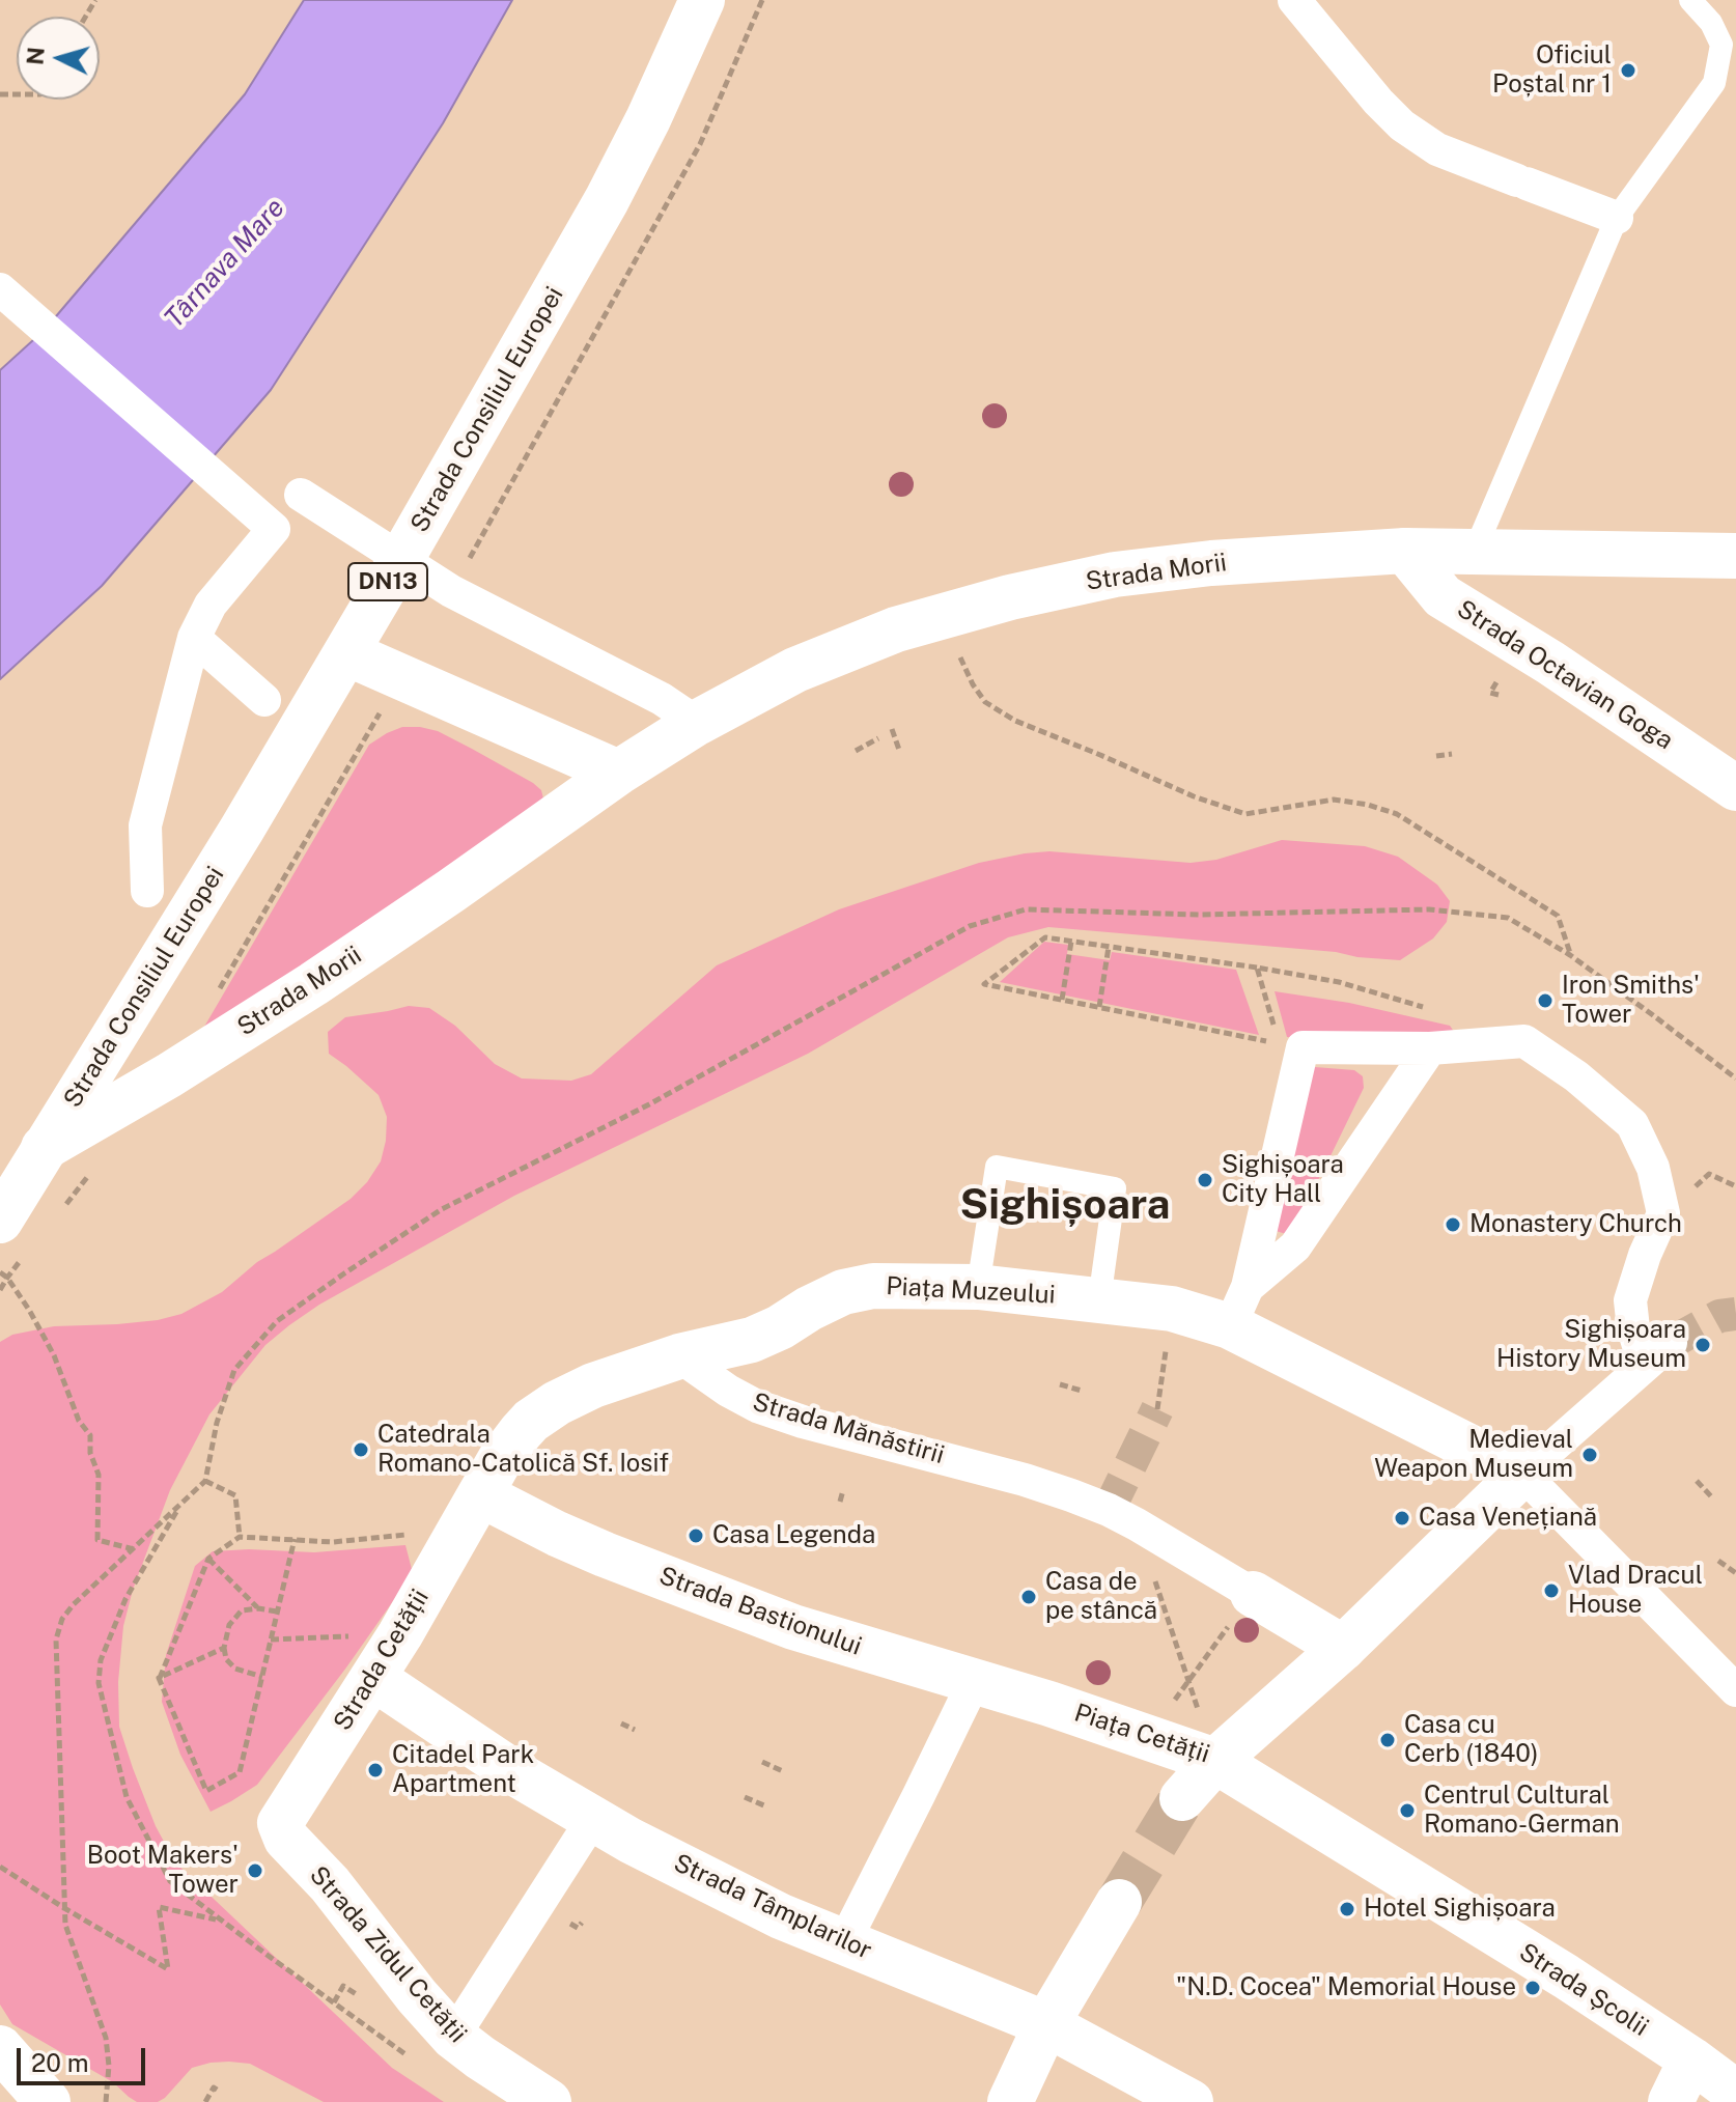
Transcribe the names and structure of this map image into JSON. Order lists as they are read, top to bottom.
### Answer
{
  "streets": {
    "main road": [
      "Strada Consiliul Europei",
      "Strada Morii",
      "DN13",
      "Strada Octavian Goga",
      "Piața Muzeului",
      "Strada Bastionului",
      "Strada Cetății",
      "Piața Cetății",
      "Strada Tâmplarilor",
      "Strada Zidul Cetății",
      "Strada Școlii"
    ],
    "street": ["Strada Mănăstirii"]
  },
  "crossings": [
    ["Strada Consiliul Europei", "Strada Morii"],
    ["Strada Morii", "Strada Octavian Goga"],
    ["Piața Muzeului", "Strada Mănăstirii"],
    ["Strada Bastionului", "Strada Cetății"],
    ["Strada Bastionului", "Piața Cetății"],
    ["Strada Cetății", "Strada Tâmplarilor"],
    ["Strada Cetății", "Strada Zidul Cetății"],
    ["Piața Cetății", "Strada Școlii"]
  ],
  "districts": ["Sighișoara"],
  "water": ["Târnava Mare"],
  "places": [
    "Oficiul Poștal nr 1",
    "Iron Smiths' Tower",
    "Sighișoara City Hall",
    "Monastery Church",
    "Sighișoara History Museum",
    "Catedrala Romano-Catolică Sf. Iosif",
    "Medieval Weapon Museum",
    "Casa Venețiană",
    "Casa Legenda",
    "Vlad Dracul House",
    "Casa de pe stâncă",
    "Casa cu Cerb (1840)",
    "Citadel Park Apartment",
    "Centrul Cultural Romano-German",
    "Boot Makers' Tower",
    "Hotel Sighișoara",
    "\"N.D. Cocea\" Memorial House"
  ],
  "scale_bar": "20 m",
  "north": "left"
}
